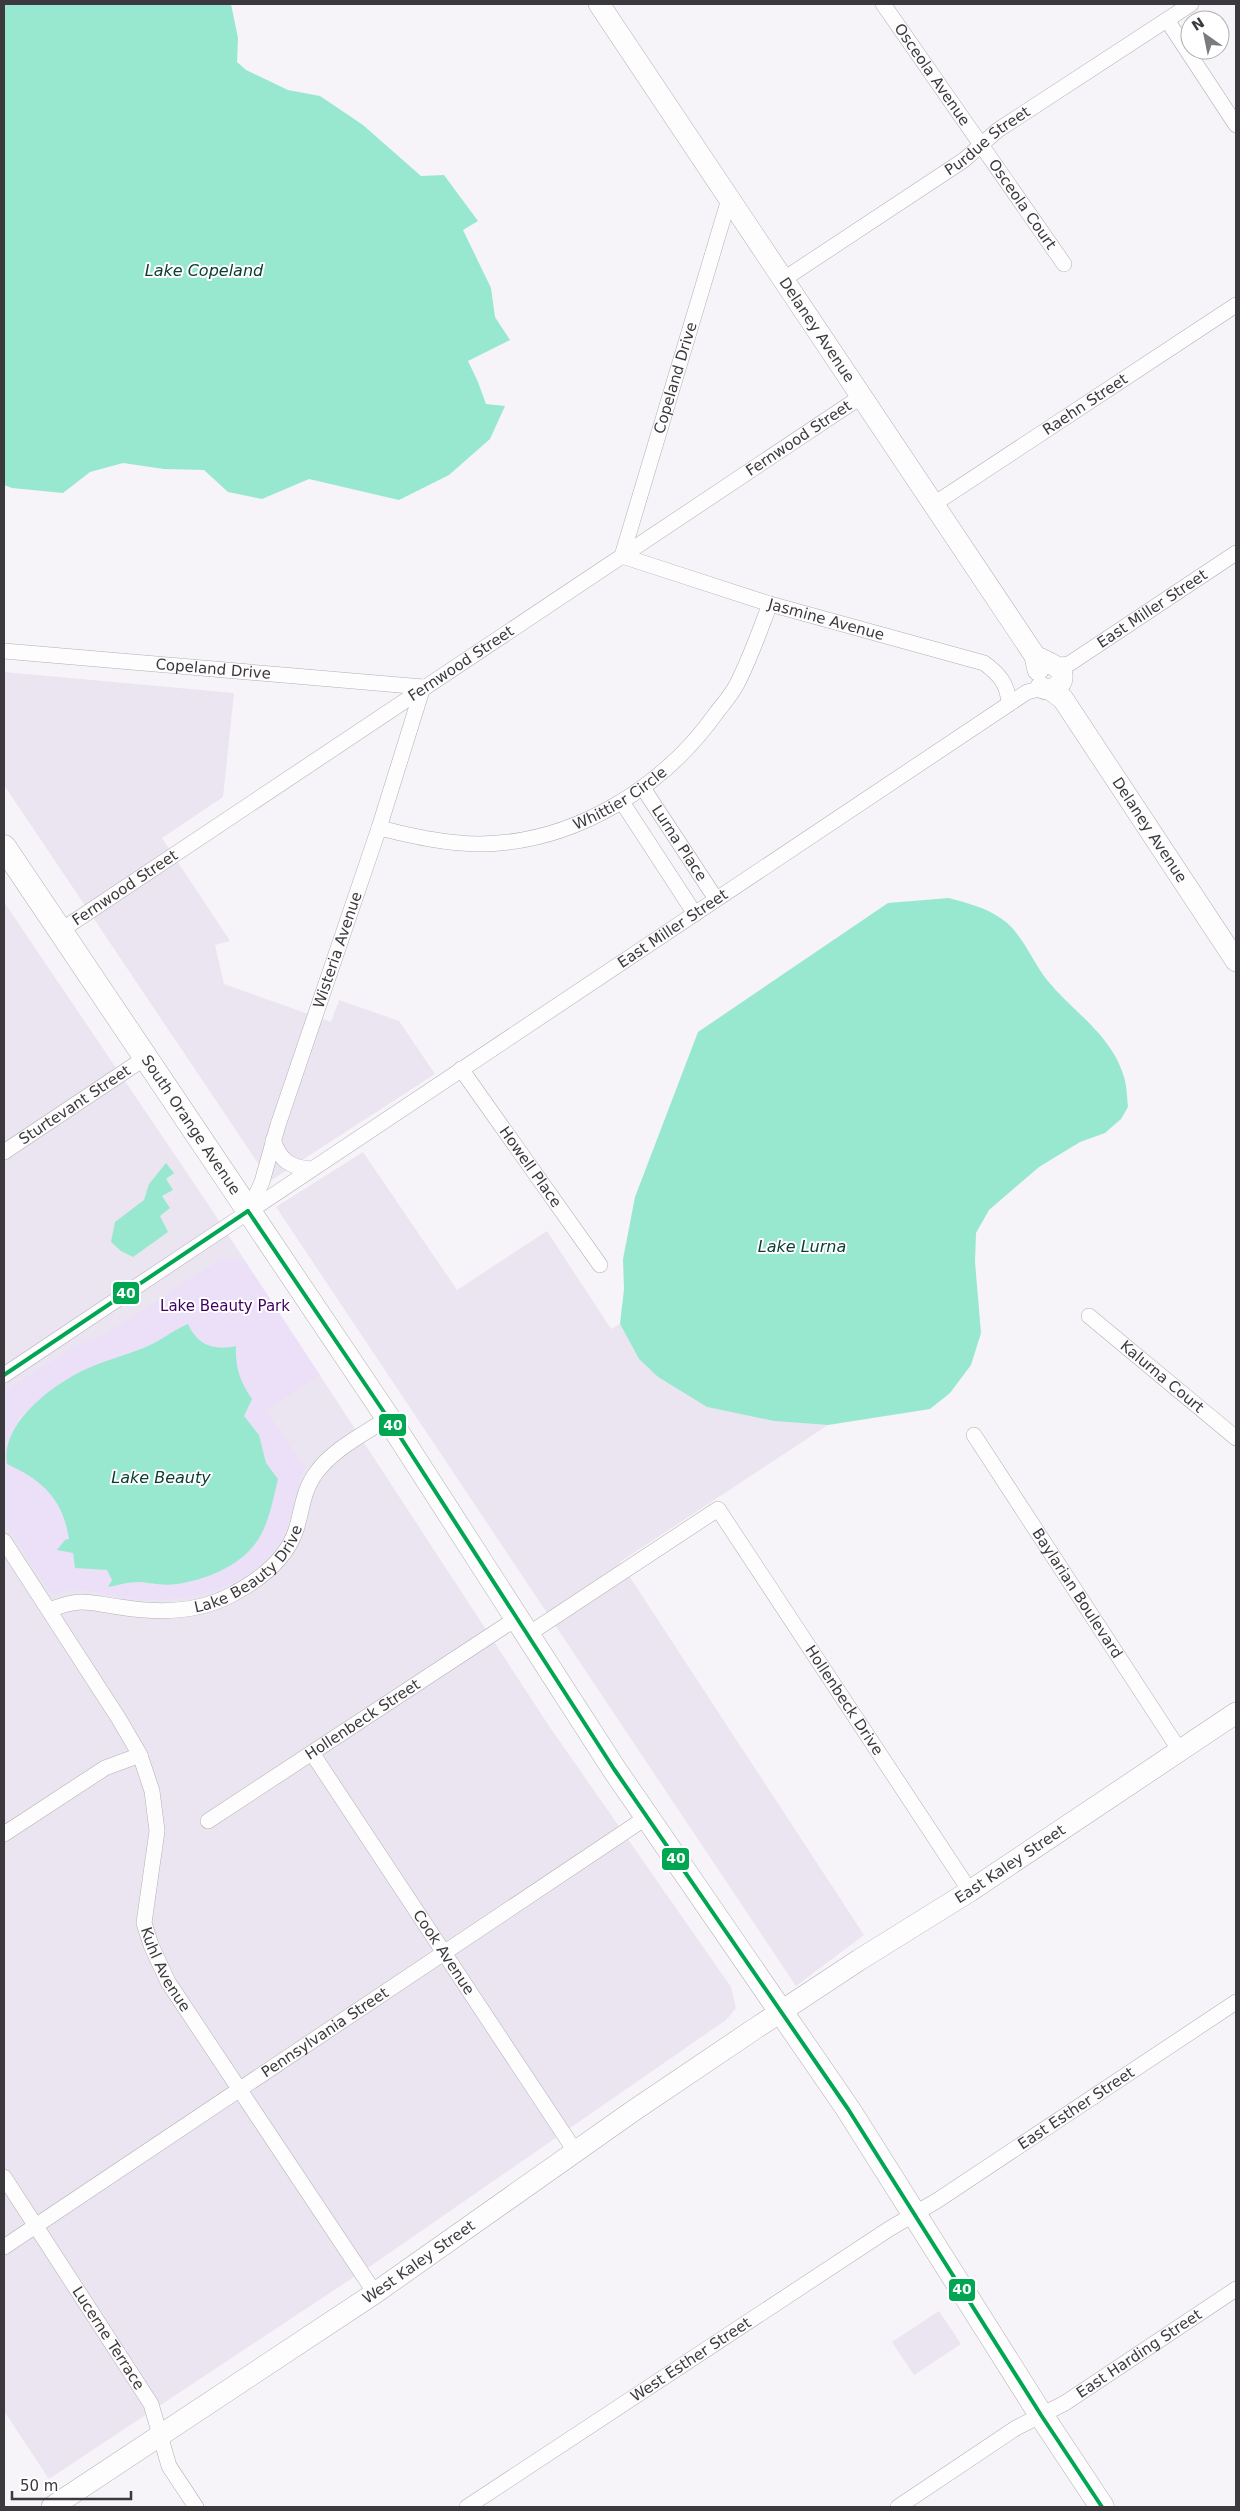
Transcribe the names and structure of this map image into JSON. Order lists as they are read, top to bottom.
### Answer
{
  "streets": {
    "main road": ["South Orange Avenue"],
    "street": [
      "Osceola Avenue",
      "Purdue Street",
      "Osceola Court",
      "Delaney Avenue",
      "Copeland Drive",
      "Raehn Street",
      "Fernwood Street",
      "East Miller Street",
      "Jasmine Avenue",
      "Whittier Circle",
      "Lurna Place",
      "Wisteria Avenue",
      "Sturtevant Street",
      "Howell Place",
      "Kalurna Court",
      "Lake Beauty Drive",
      "Baylarian Boulevard",
      "Hollenbeck Drive",
      "Hollenbeck Street",
      "East Kaley Street",
      "Cook Avenue",
      "Kuhl Avenue",
      "Pennsylvania Street",
      "East Esther Street",
      "West Kaley Street",
      "Lucerne Terrace",
      "East Harding Street",
      "West Esther Street"
    ]
  },
  "crossings": [
    ["Osceola Avenue", "Purdue Street"],
    ["Osceola Avenue", "Osceola Court"],
    ["Purdue Street", "Osceola Court"],
    ["Purdue Street", "Delaney Avenue"],
    ["Delaney Avenue", "Copeland Drive"],
    ["Delaney Avenue", "Raehn Street"],
    ["Delaney Avenue", "Fernwood Street"],
    ["Delaney Avenue", "East Miller Street"],
    ["Copeland Drive", "Fernwood Street"],
    ["Copeland Drive", "Jasmine Avenue"],
    ["Copeland Drive", "Wisteria Avenue"],
    ["Fernwood Street", "Jasmine Avenue"],
    ["Fernwood Street", "Wisteria Avenue"],
    ["Fernwood Street", "South Orange Avenue"],
    ["East Miller Street", "Jasmine Avenue"],
    ["East Miller Street", "Lurna Place"],
    ["East Miller Street", "Howell Place"],
    ["Jasmine Avenue", "Whittier Circle"],
    ["Whittier Circle", "Lurna Place"],
    ["Whittier Circle", "Wisteria Avenue"],
    ["Wisteria Avenue", "South Orange Avenue"],
    ["Sturtevant Street", "South Orange Avenue"],
    ["South Orange Avenue", "Lake Beauty Drive"],
    ["South Orange Avenue", "Hollenbeck Street"],
    ["South Orange Avenue", "East Kaley Street"],
    ["South Orange Avenue", "Pennsylvania Street"],
    ["South Orange Avenue", "East Esther Street"],
    ["South Orange Avenue", "West Kaley Street"],
    ["South Orange Avenue", "East Harding Street"],
    ["South Orange Avenue", "West Esther Street"],
    ["Lake Beauty Drive", "Kuhl Avenue"],
    ["Baylarian Boulevard", "East Kaley Street"],
    ["Hollenbeck Drive", "Hollenbeck Street"],
    ["Hollenbeck Drive", "East Kaley Street"],
    ["Hollenbeck Street", "Cook Avenue"],
    ["East Kaley Street", "West Kaley Street"],
    ["Cook Avenue", "Pennsylvania Street"],
    ["Cook Avenue", "West Kaley Street"],
    ["Kuhl Avenue", "Pennsylvania Street"],
    ["Kuhl Avenue", "West Kaley Street"],
    ["Pennsylvania Street", "Lucerne Terrace"],
    ["East Esther Street", "West Esther Street"],
    ["West Kaley Street", "Lucerne Terrace"]
  ],
  "water": ["Lake Copeland", "Lake Lurna", "Lake Beauty"],
  "parks": ["Lake Beauty Park"],
  "lines": ["transit line 40"],
  "scale_bar": "50 m",
  "north": "top left"
}
